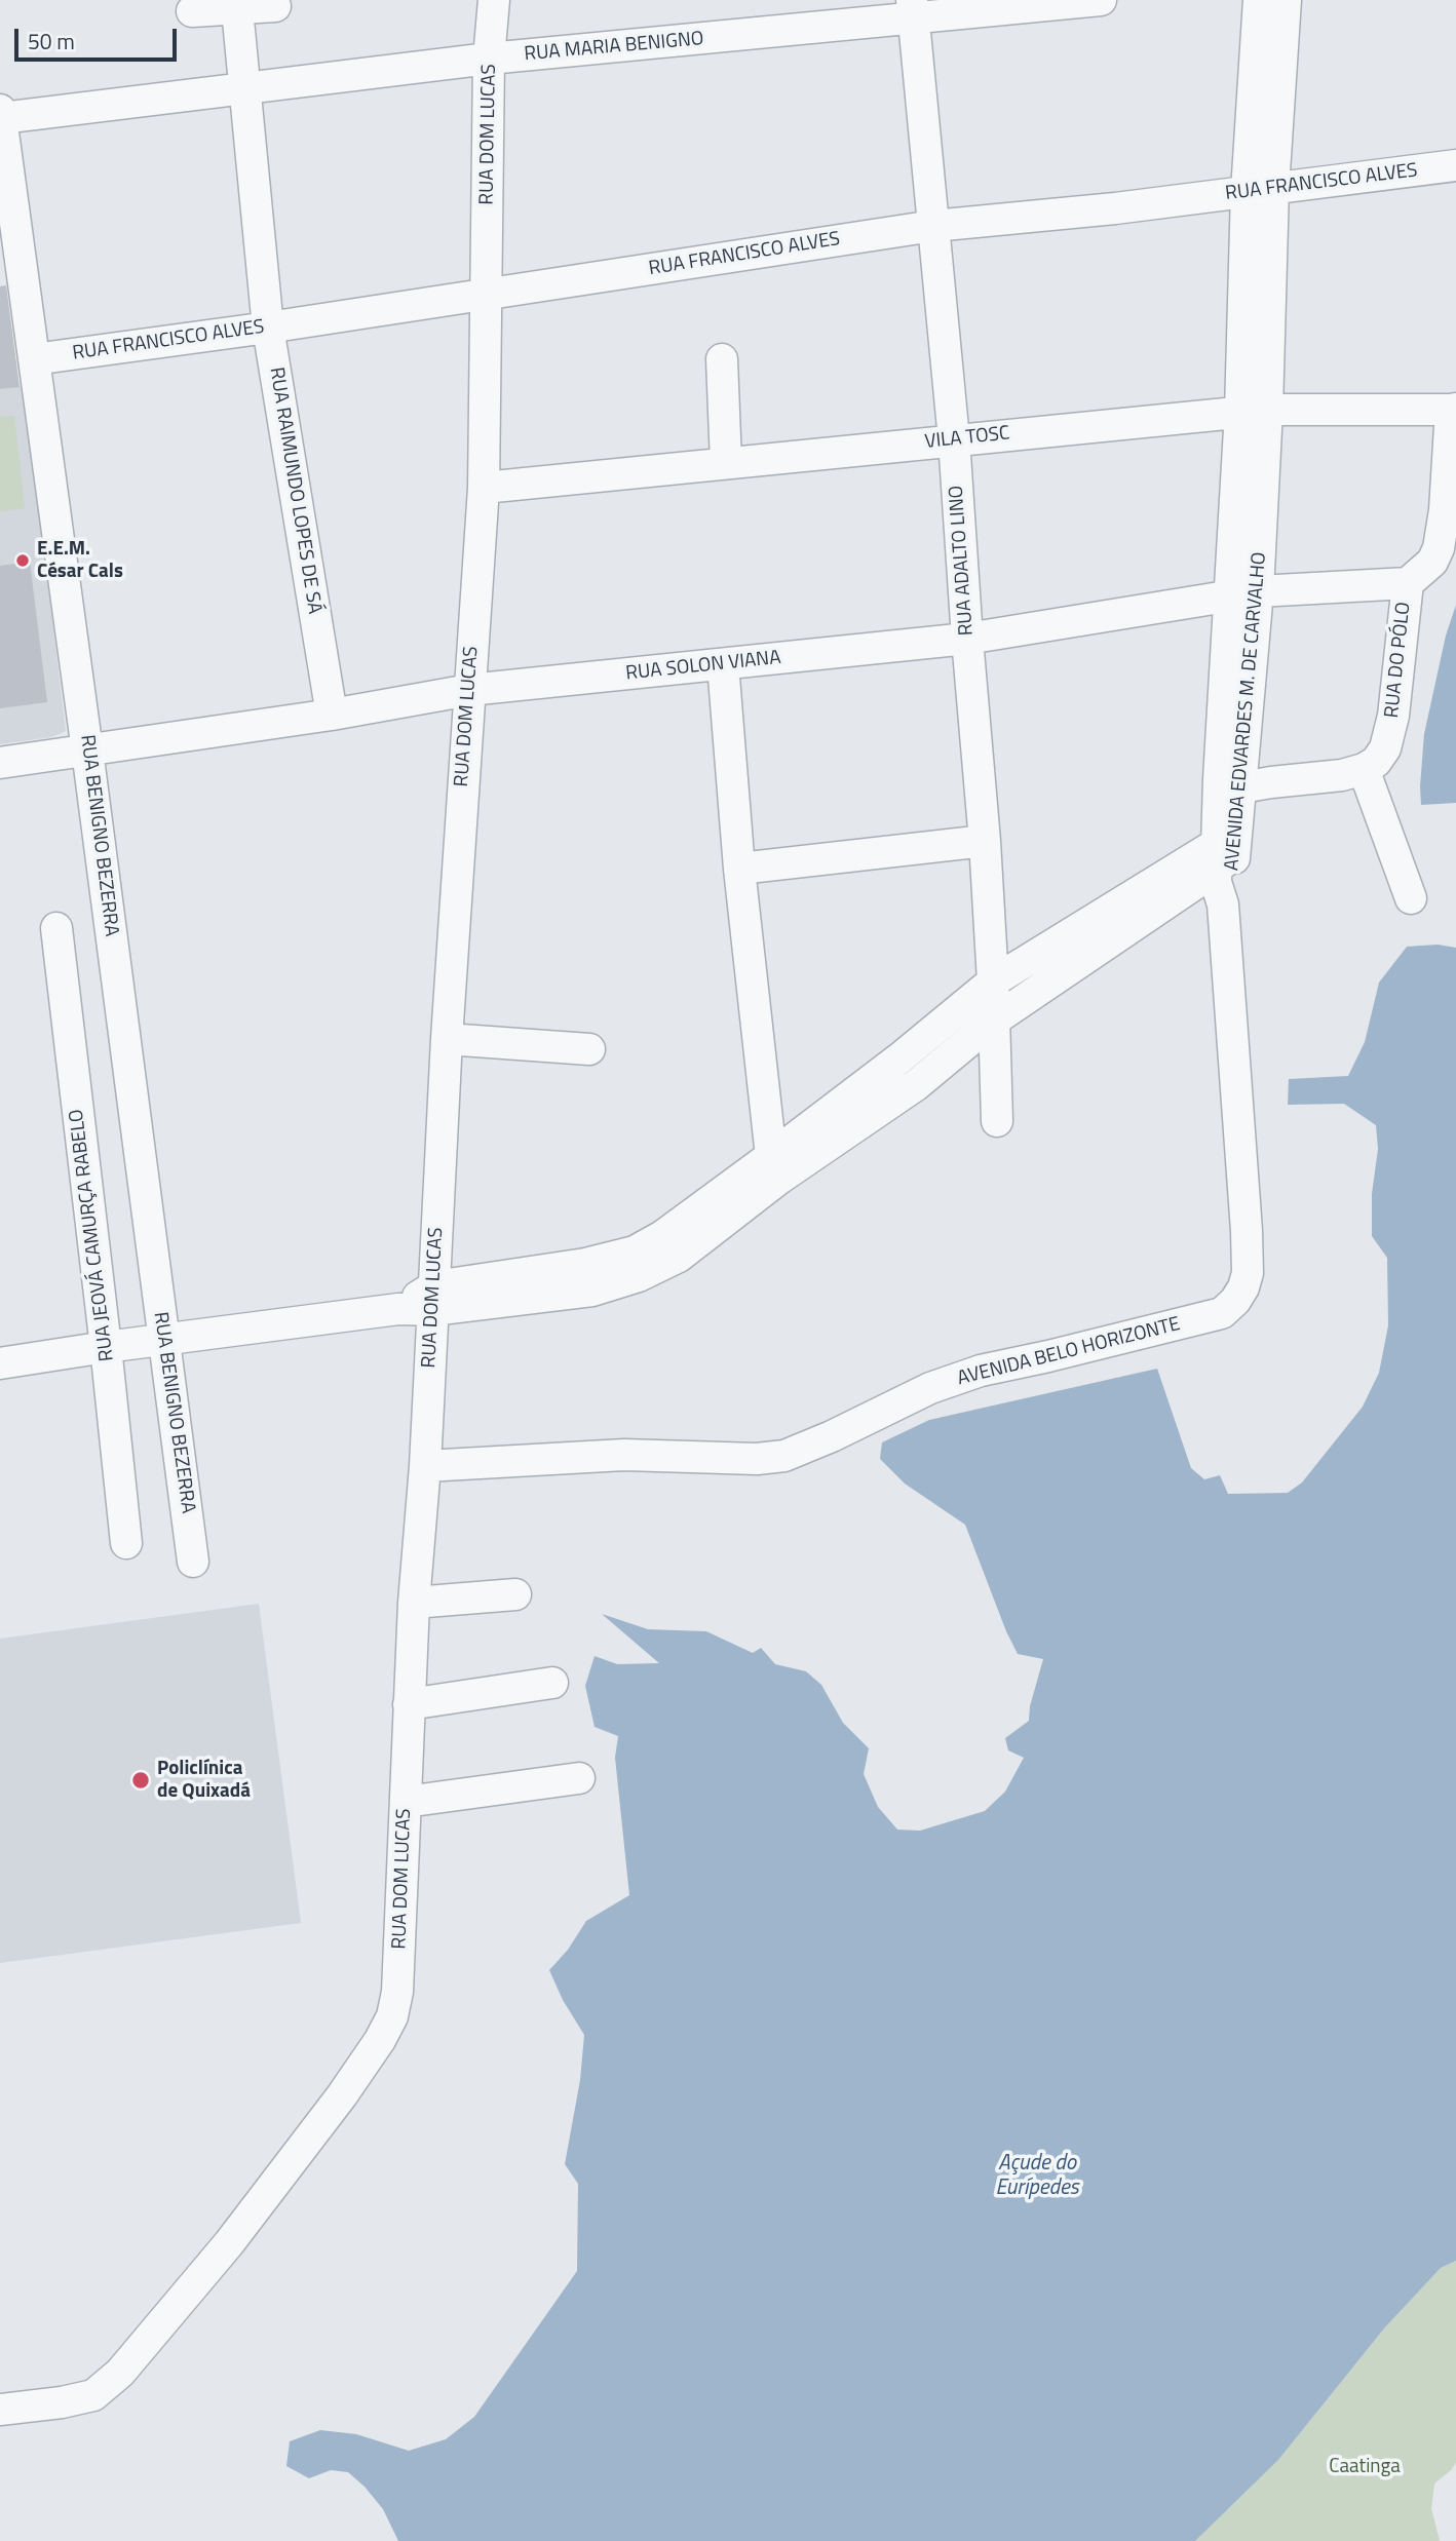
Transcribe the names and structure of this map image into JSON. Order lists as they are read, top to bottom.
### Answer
{
  "streets": {
    "street": [
      "RUA MARIA BENIGNO",
      "RUA DOM LUCAS",
      "RUA FRANCISCO ALVES",
      "VILA TOSC",
      "RUA RAIMUNDO LOPES DE SÁ",
      "RUA ADALTO LINO",
      "RUA DO PÓLO",
      "RUA SOLON VIANA",
      "AVENIDA EDVARDES M. DE CARVALHO",
      "RUA BENIGNO BEZERRA",
      "RUA JEOVÁ CAMURÇA RABELO",
      "AVENIDA BELO HORIZONTE"
    ]
  },
  "crossings": [
    ["RUA MARIA BENIGNO", "RUA DOM LUCAS"],
    ["RUA MARIA BENIGNO", "RUA RAIMUNDO LOPES DE SÁ"],
    ["RUA MARIA BENIGNO", "RUA ADALTO LINO"],
    ["RUA MARIA BENIGNO", "RUA BENIGNO BEZERRA"],
    ["RUA DOM LUCAS", "RUA FRANCISCO ALVES"],
    ["RUA DOM LUCAS", "VILA TOSC"],
    ["RUA DOM LUCAS", "RUA SOLON VIANA"],
    ["RUA DOM LUCAS", "AVENIDA BELO HORIZONTE"],
    ["RUA FRANCISCO ALVES", "RUA RAIMUNDO LOPES DE SÁ"],
    ["RUA FRANCISCO ALVES", "RUA ADALTO LINO"],
    ["RUA FRANCISCO ALVES", "AVENIDA EDVARDES M. DE CARVALHO"],
    ["RUA FRANCISCO ALVES", "RUA BENIGNO BEZERRA"],
    ["VILA TOSC", "RUA ADALTO LINO"],
    ["VILA TOSC", "RUA DO PÓLO"],
    ["VILA TOSC", "AVENIDA EDVARDES M. DE CARVALHO"],
    ["RUA RAIMUNDO LOPES DE SÁ", "RUA SOLON VIANA"],
    ["RUA ADALTO LINO", "RUA SOLON VIANA"],
    ["RUA DO PÓLO", "RUA SOLON VIANA"],
    ["RUA SOLON VIANA", "AVENIDA EDVARDES M. DE CARVALHO"],
    ["RUA SOLON VIANA", "RUA BENIGNO BEZERRA"],
    ["AVENIDA EDVARDES M. DE CARVALHO", "AVENIDA BELO HORIZONTE"]
  ],
  "water": ["Açude do Eurípedes"],
  "parks": ["Caatinga"],
  "places": ["E.E.M. César Cals", "Policlínica de Quixadá"],
  "scale_bar": "50 m"
}
